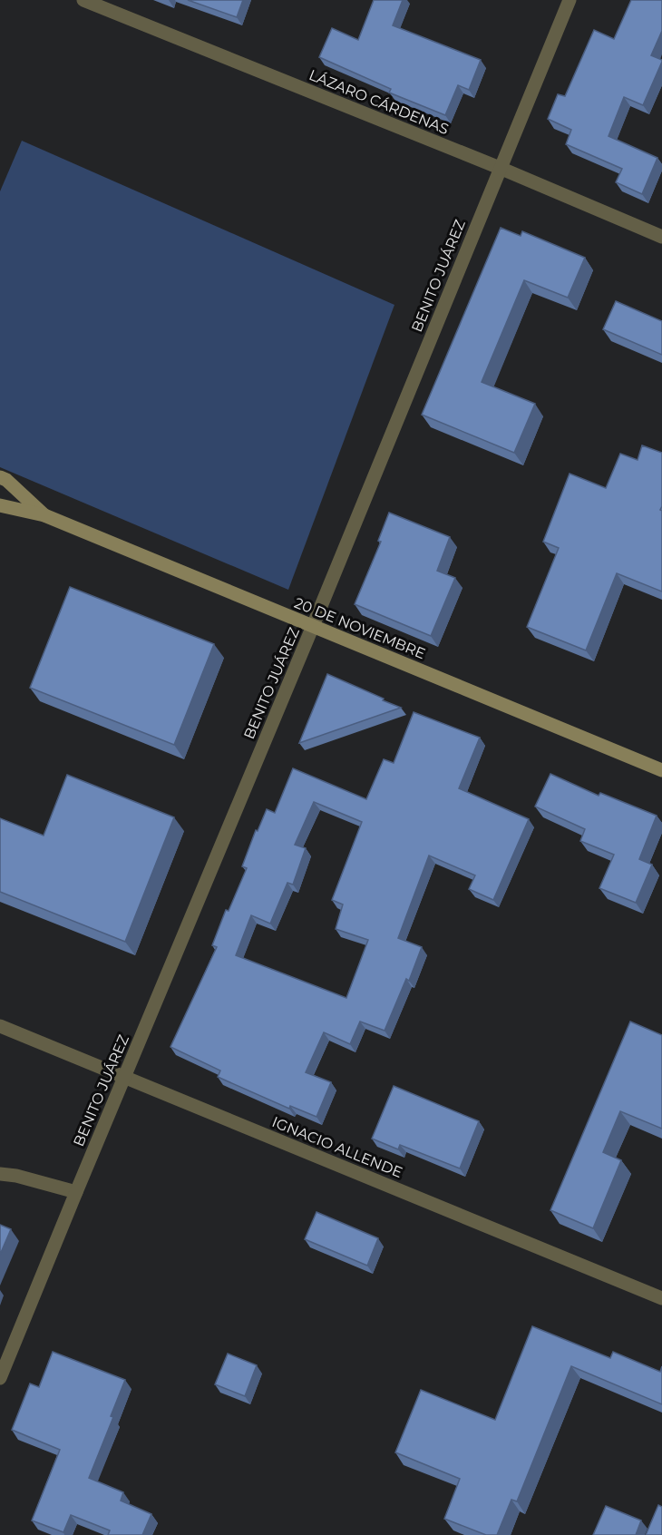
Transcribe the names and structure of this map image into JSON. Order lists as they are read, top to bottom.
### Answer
{
  "streets": {
    "main road": ["20 DE NOVIEMBRE"],
    "street": ["LÁZARO CÁRDENAS", "BENITO JUÁREZ", "IGNACIO ALLENDE"]
  },
  "crossings": [
    ["LÁZARO CÁRDENAS", "BENITO JUÁREZ"],
    ["BENITO JUÁREZ", "20 DE NOVIEMBRE"],
    ["BENITO JUÁREZ", "IGNACIO ALLENDE"]
  ]
}
